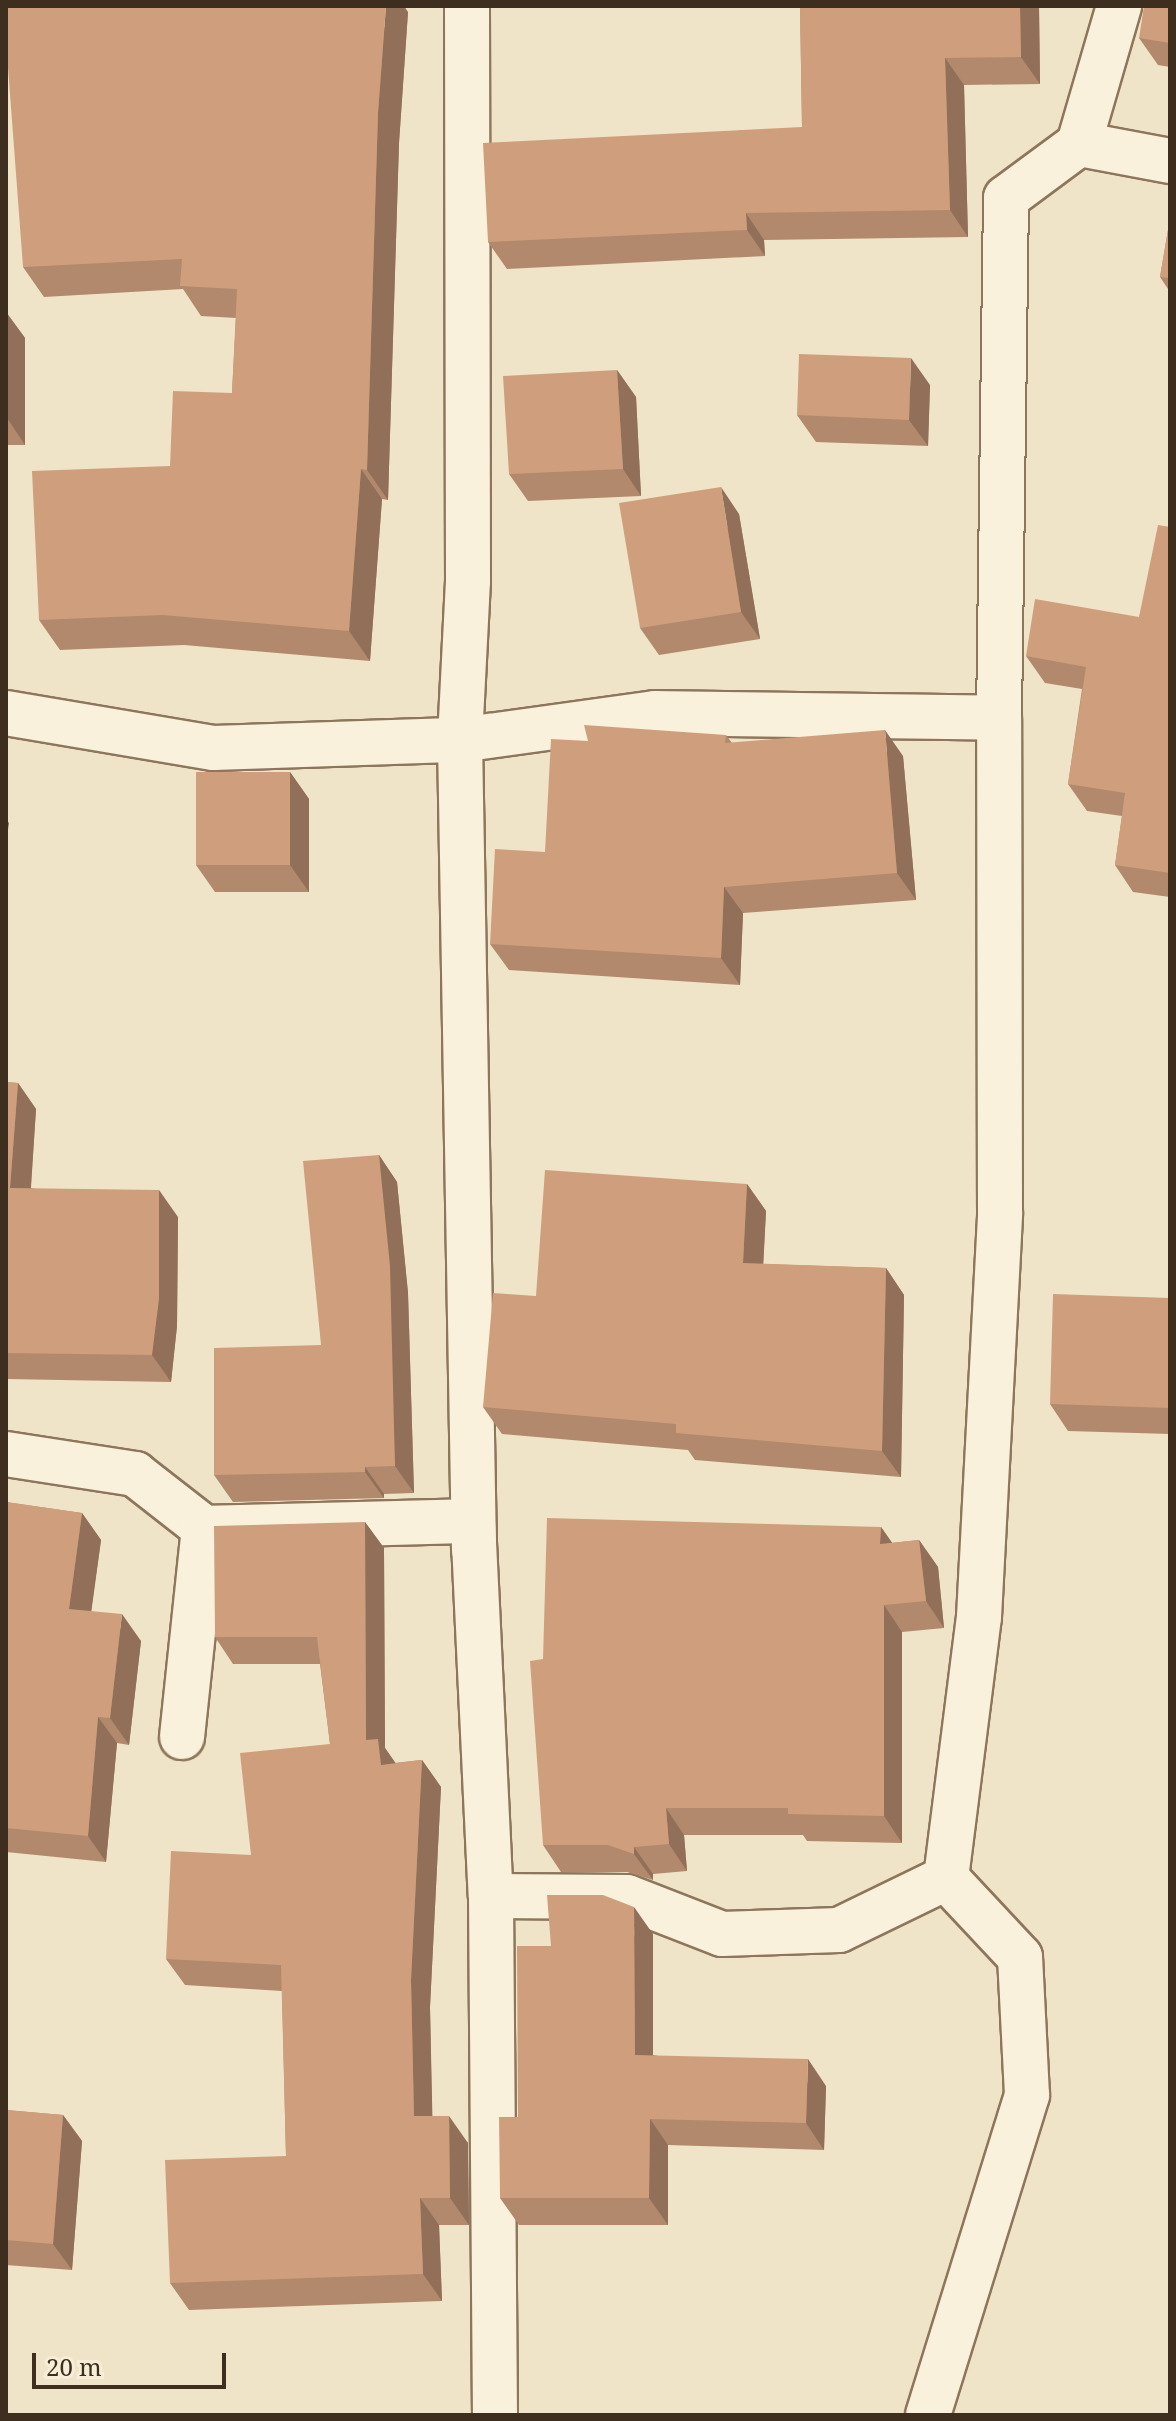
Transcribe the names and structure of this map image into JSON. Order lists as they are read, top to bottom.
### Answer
{
  "scale_bar": "20 m"
}
